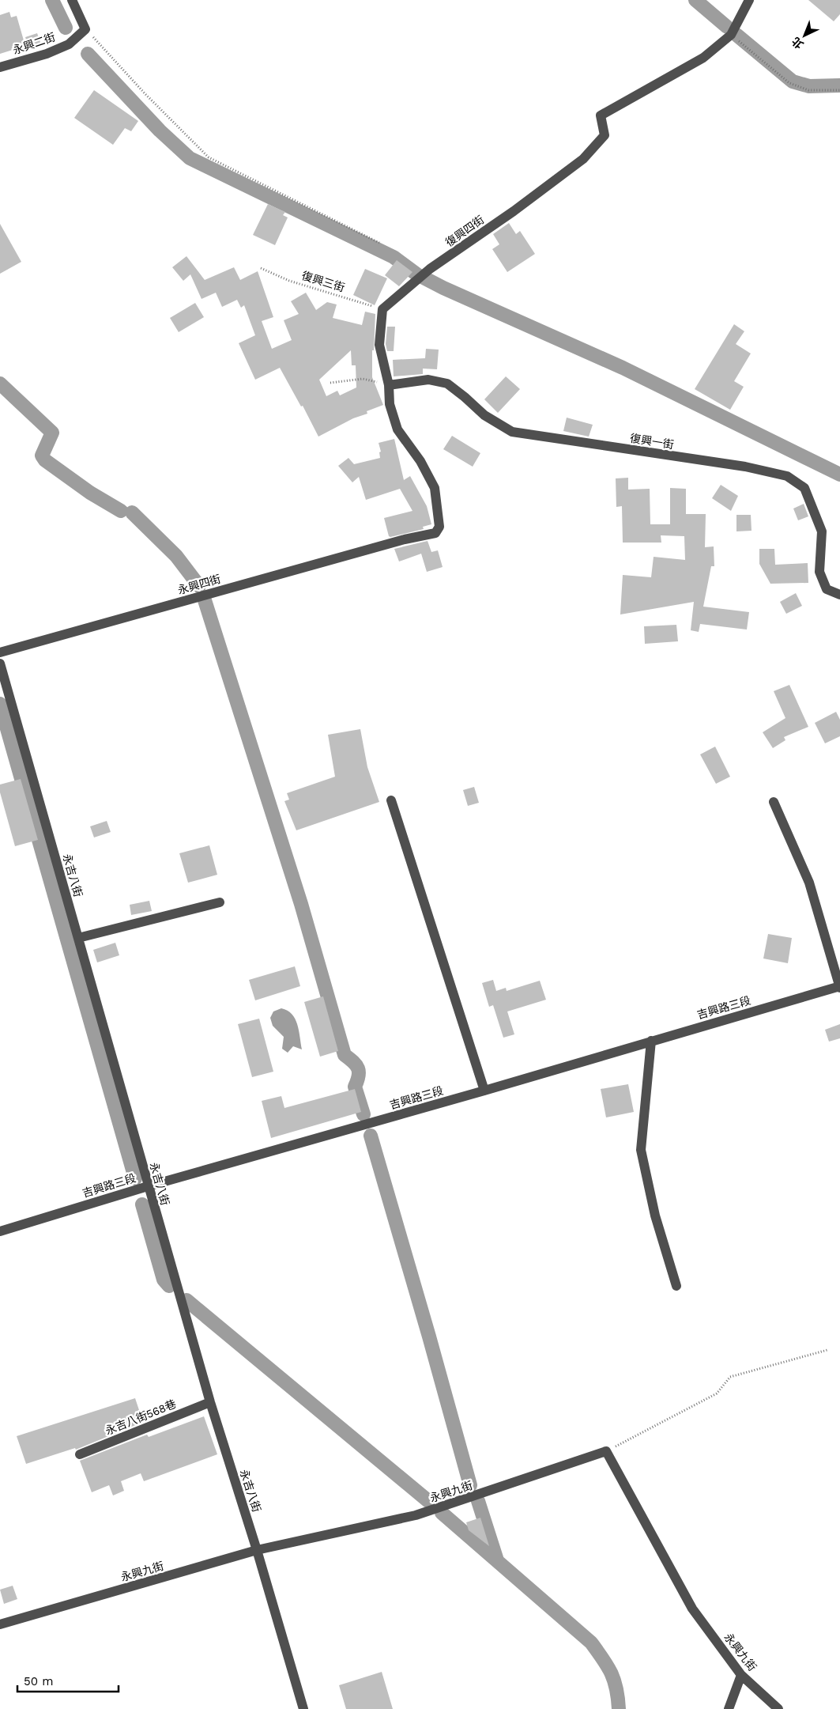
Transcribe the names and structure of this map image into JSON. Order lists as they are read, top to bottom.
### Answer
{
  "streets": {
    "street": [
      "永興二街",
      "復興四街",
      "復興一街",
      "永興四街",
      "永吉八街",
      "吉興路三段",
      "永吉八街568巷",
      "永興九街"
    ],
    "path": ["復興三街"]
  },
  "crossings": [
    ["復興四街", "復興三街"],
    ["復興一街", "永興四街"],
    ["永吉八街", "吉興路三段"],
    ["永吉八街", "永吉八街568巷"],
    ["永吉八街", "永興九街"]
  ],
  "scale_bar": "50 m",
  "north": "bottom left"
}
